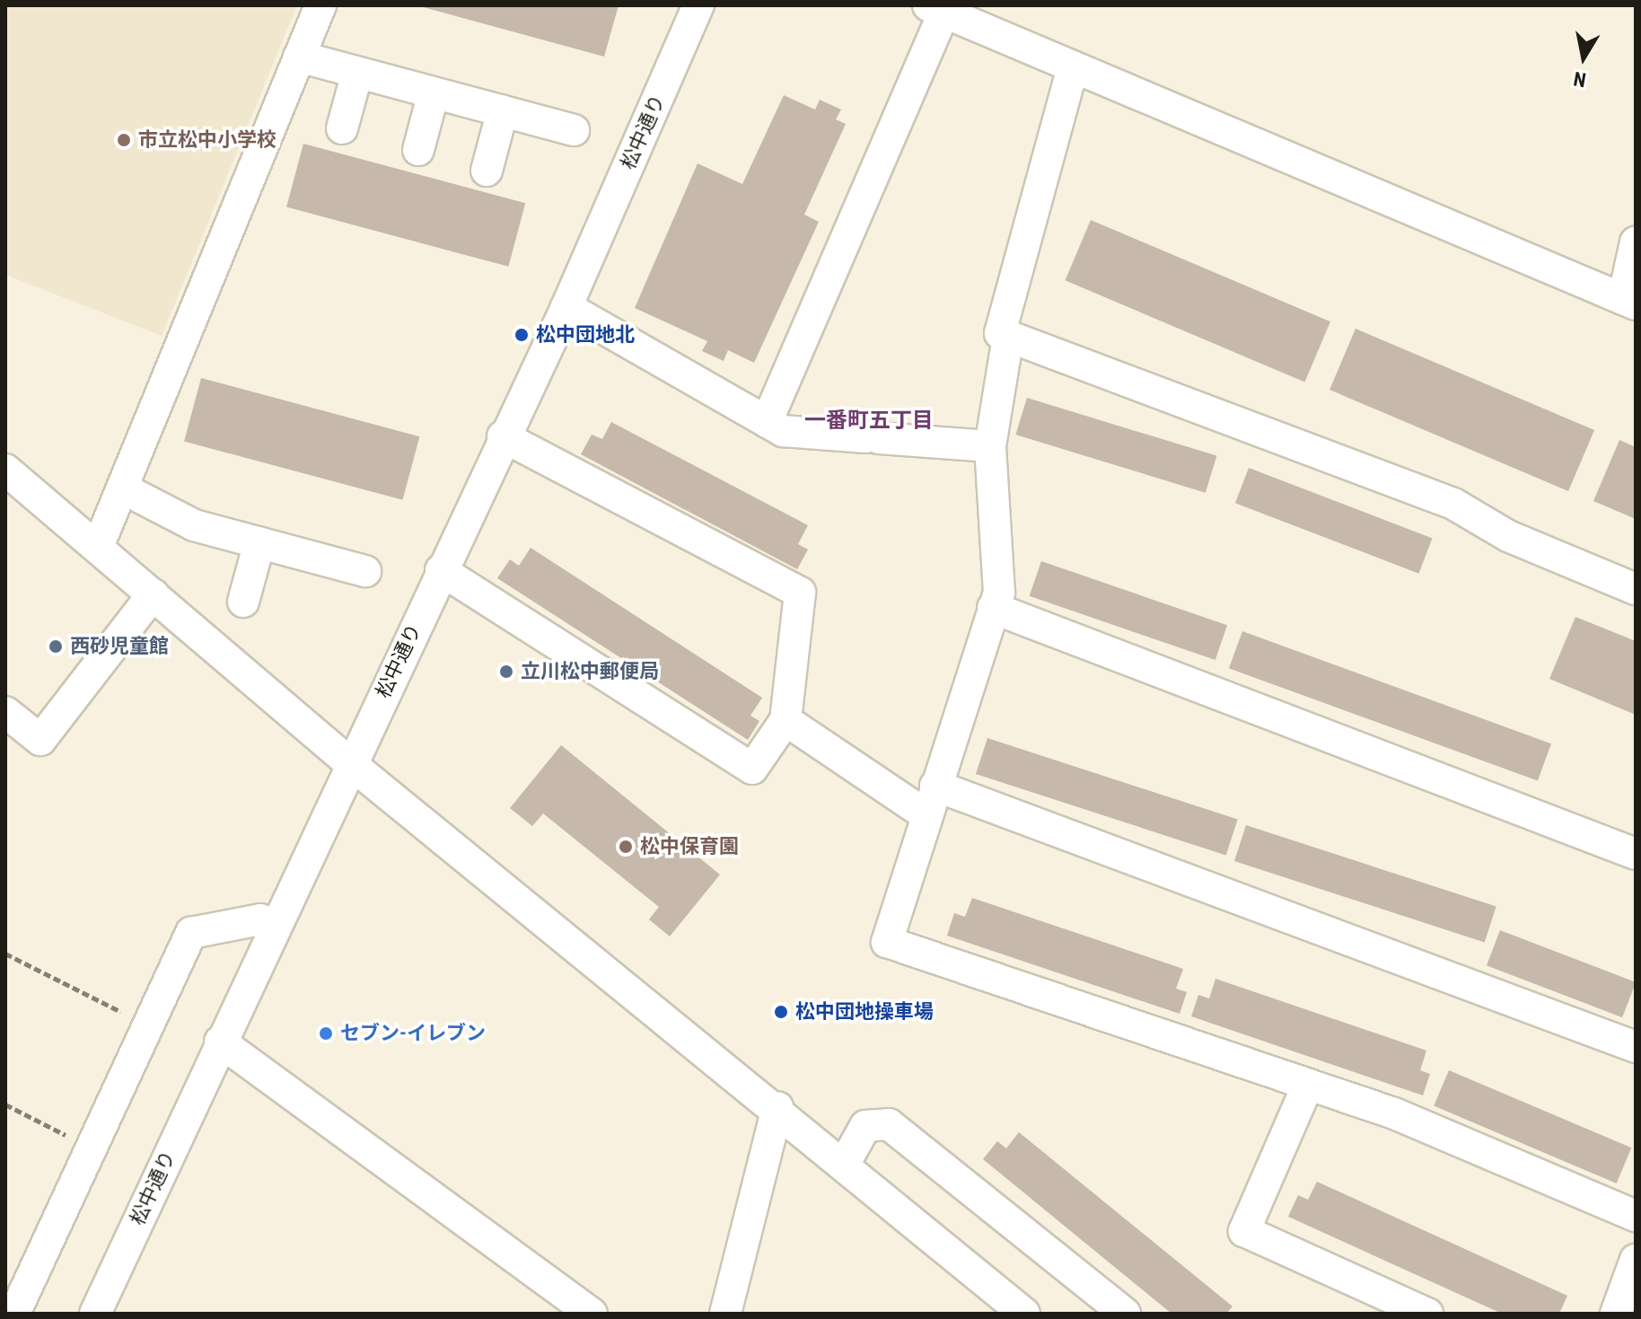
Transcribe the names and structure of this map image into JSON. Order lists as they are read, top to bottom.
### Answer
{
  "streets": {
    "street": ["松中通り"]
  },
  "districts": ["一番町五丁目"],
  "places": [
    "市立松中小学校",
    "松中団地北",
    "西砂児童館",
    "立川松中郵便局",
    "松中保育園",
    "松中団地操車場",
    "セブン-イレブン"
  ],
  "north": "bottom"
}
